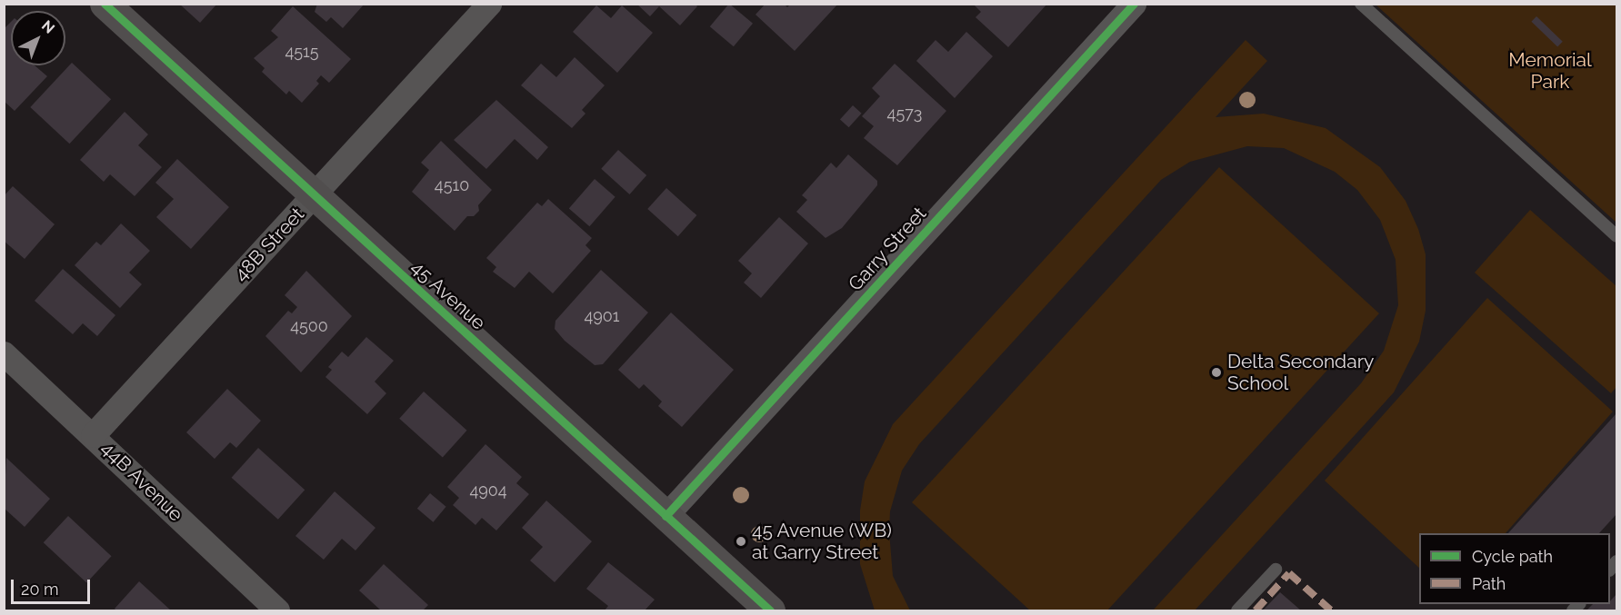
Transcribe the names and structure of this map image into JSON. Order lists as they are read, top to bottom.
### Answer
{
  "streets": {
    "street": [
      "48B Street",
      "Garry Street",
      "45 Avenue",
      "44B Avenue"
    ]
  },
  "crossings": [
    ["48B Street", "45 Avenue"],
    ["48B Street", "44B Avenue"],
    ["Garry Street", "45 Avenue"]
  ],
  "parks": ["Memorial Park"],
  "places": ["Delta Secondary School", "45 Avenue (WB) at Garry Street"],
  "house_numbers": [
    "4515",
    "4573",
    "4510",
    "4901",
    "4500",
    "4904"
  ],
  "legend": ["Cycle path", "Path"],
  "scale_bar": "20 m",
  "north": "top right"
}
